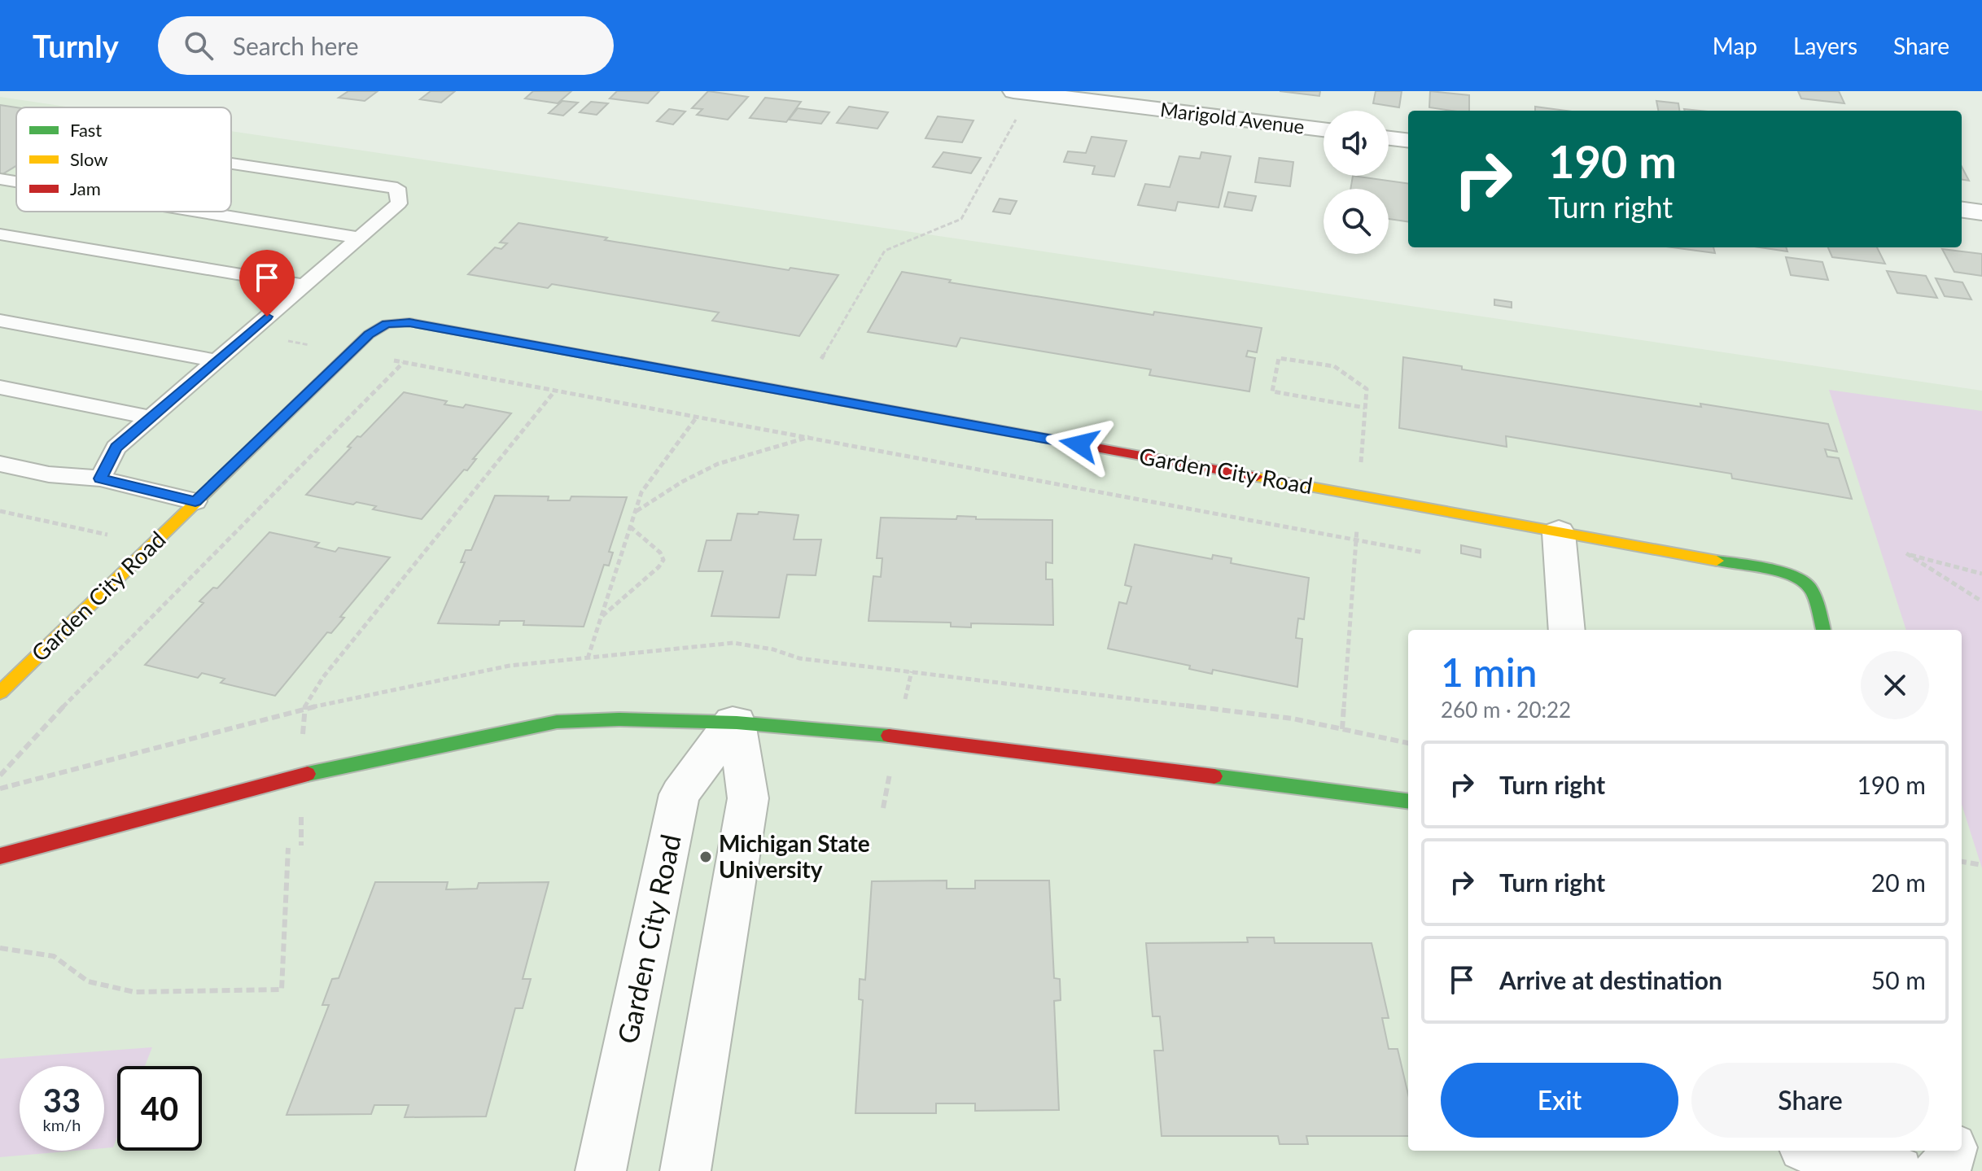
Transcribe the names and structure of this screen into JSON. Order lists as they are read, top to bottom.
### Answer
{
  "streets": {
    "street": ["Marigold Avenue", "Garden City Road"]
  },
  "places": ["Michigan State University"],
  "legend": ["Fast", "Slow", "Jam"],
  "page": {
    "header": "Turnly",
    "search": "Search here",
    "nav": ["Map", "Layers", "Share"],
    "turn": ["190 m", "Turn right"],
    "heading": ["1 min", "260 m · 20:22"],
    "list": [
      {
        "name": "Turn right",
        "value": "190 m"
      },
      {
        "name": "Turn right",
        "value": "20 m"
      },
      {
        "name": "Arrive at destination",
        "value": "50 m"
      }
    ],
    "buttons": ["Exit", "Share"],
    "speed": "33 km/h",
    "limit": "40"
  }
}
